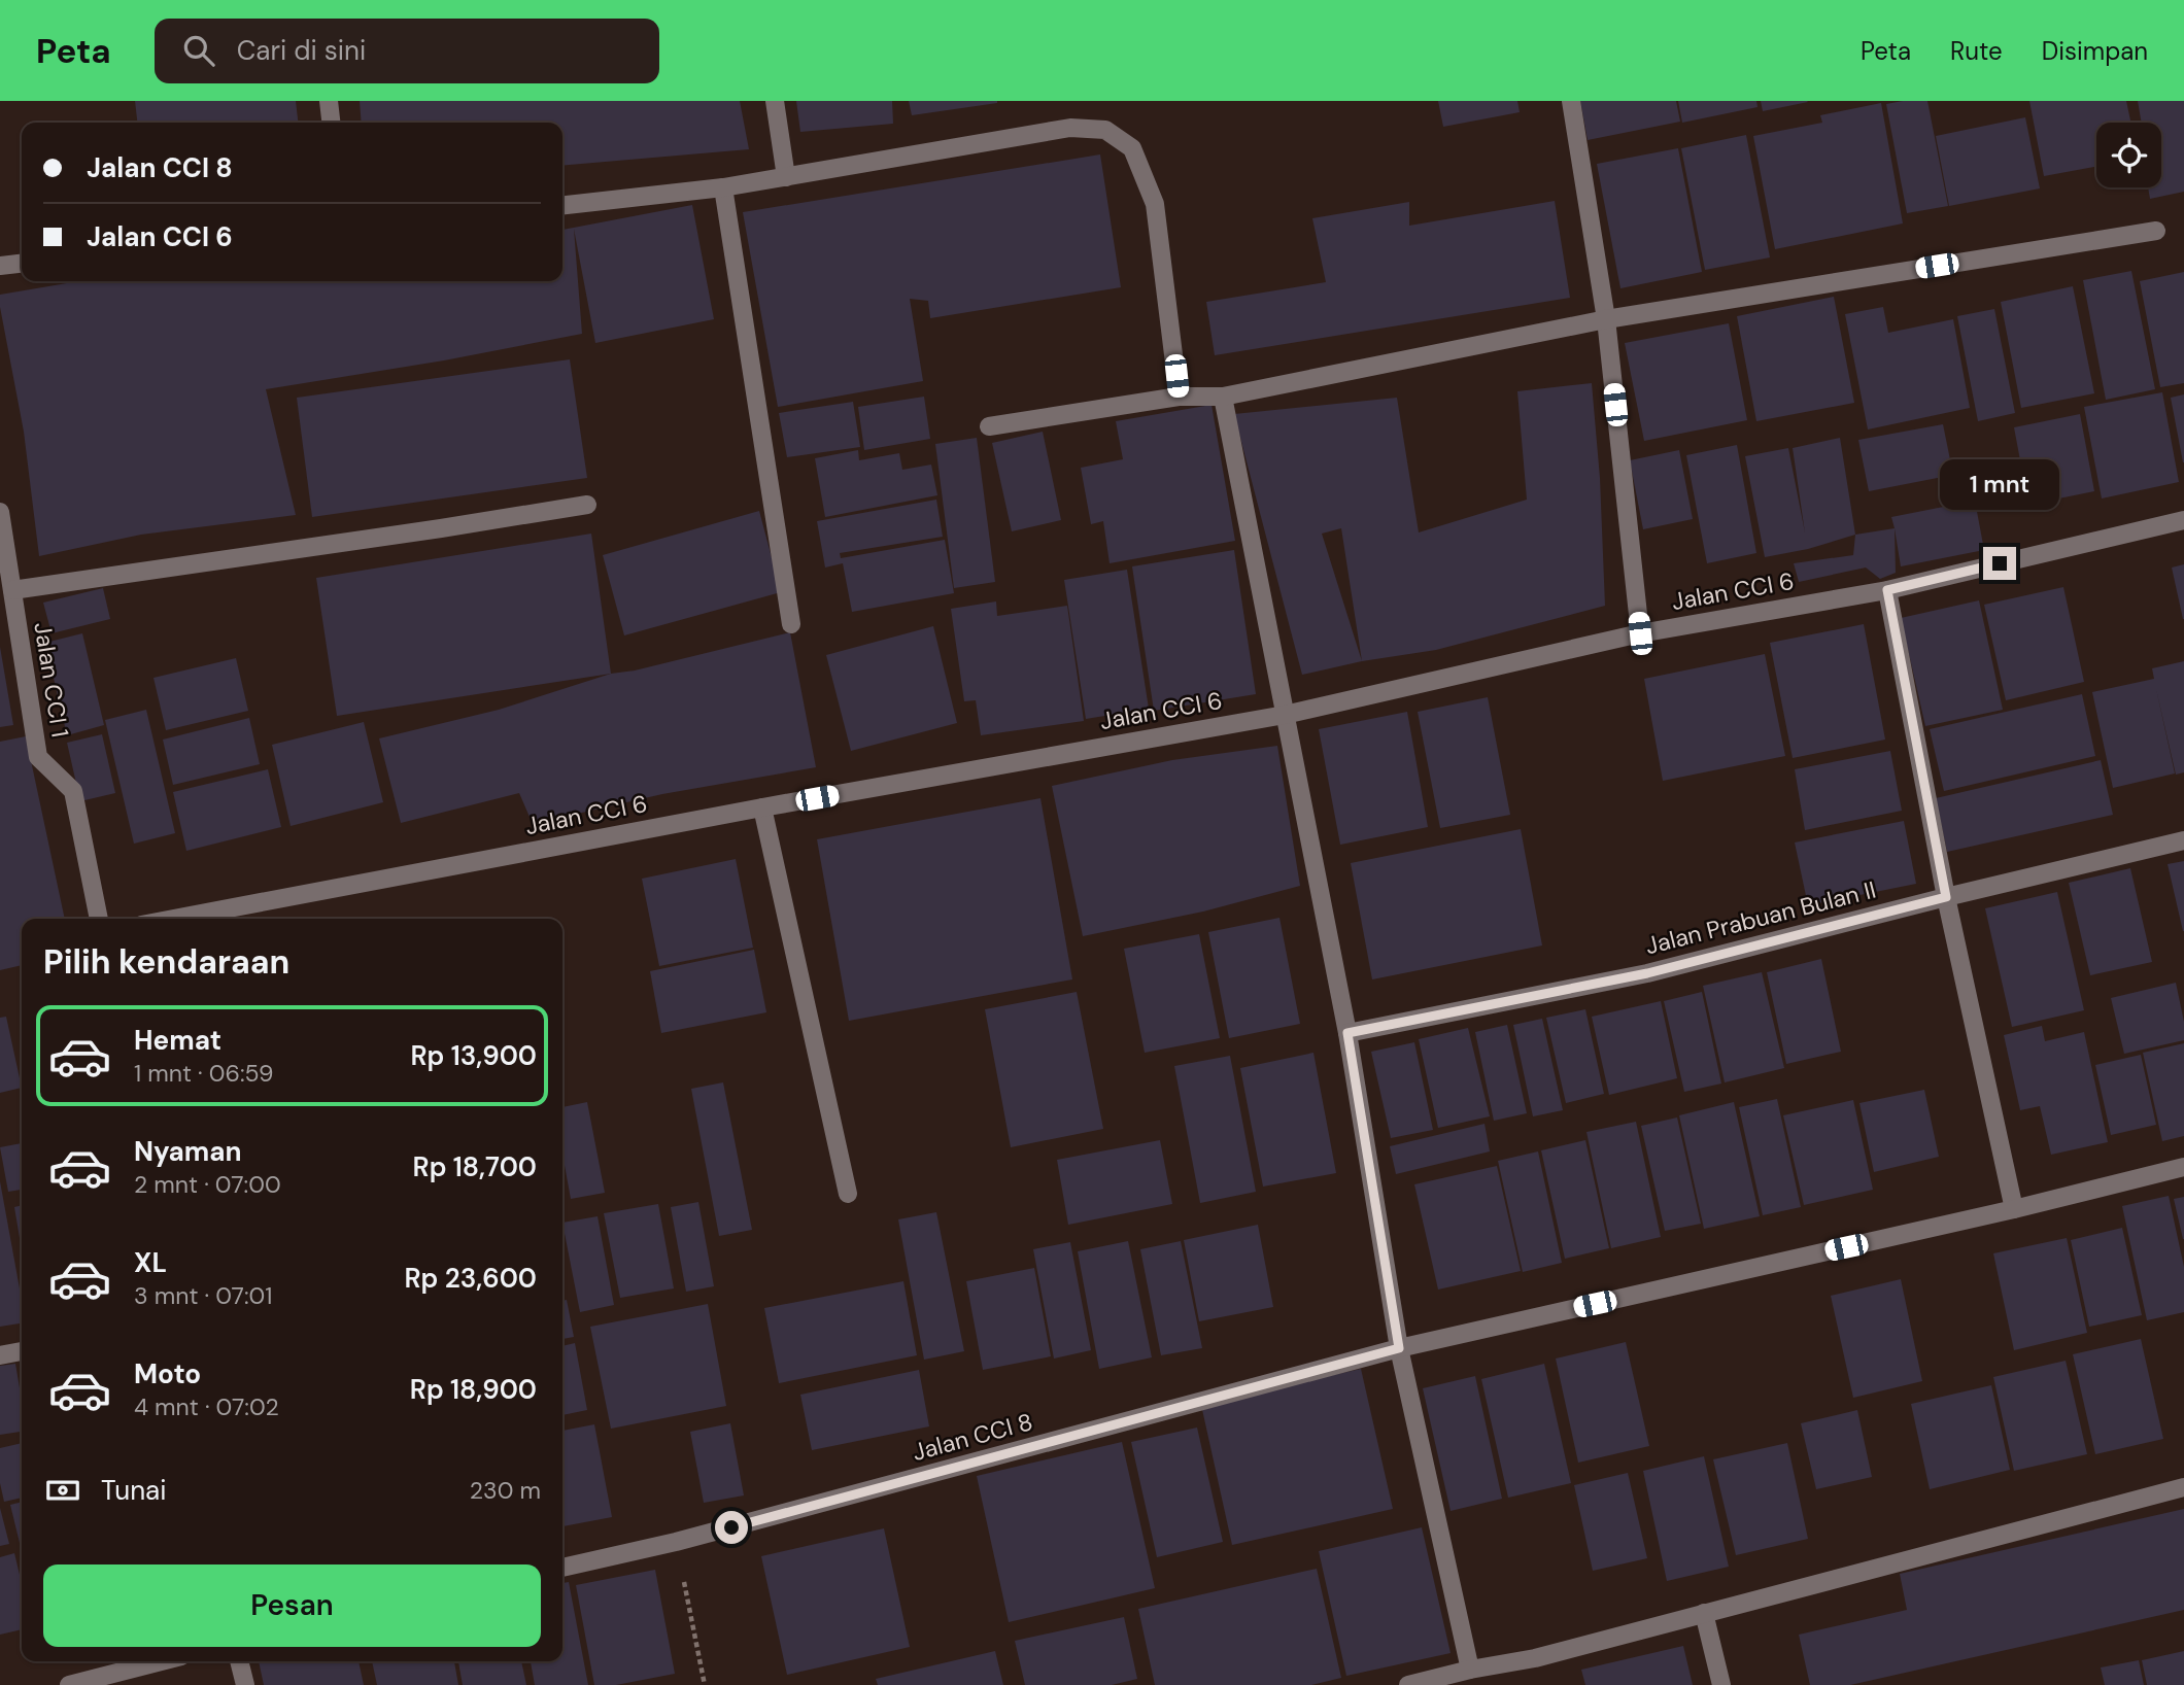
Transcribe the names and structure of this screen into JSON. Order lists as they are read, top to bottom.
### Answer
{
  "streets": {
    "street": [
      "Jalan CCI 6",
      "Jalan CCI 1",
      "Jalan Prabuan Bulan II",
      "Jalan CCI 8"
    ]
  },
  "page": {
    "header": "Peta",
    "search": "Cari di sini",
    "nav": ["Peta", "Rute", "Disimpan"],
    "banner": ["Jalan CCI 8", "Jalan CCI 6"],
    "bubble": "1 mnt",
    "heading": "Pilih kendaraan",
    "list": [
      {
        "name": "Hemat",
        "note": "1 mnt · 06:59",
        "value": "Rp 13,900"
      },
      {
        "name": "Nyaman",
        "note": "2 mnt · 07:00",
        "value": "Rp 18,700"
      },
      {
        "name": "XL",
        "note": "3 mnt · 07:01",
        "value": "Rp 23,600"
      },
      {
        "name": "Moto",
        "note": "4 mnt · 07:02",
        "value": "Rp 18,900"
      }
    ],
    "pay": ["Tunai", "230 m"],
    "buttons": "Pesan"
  }
}
